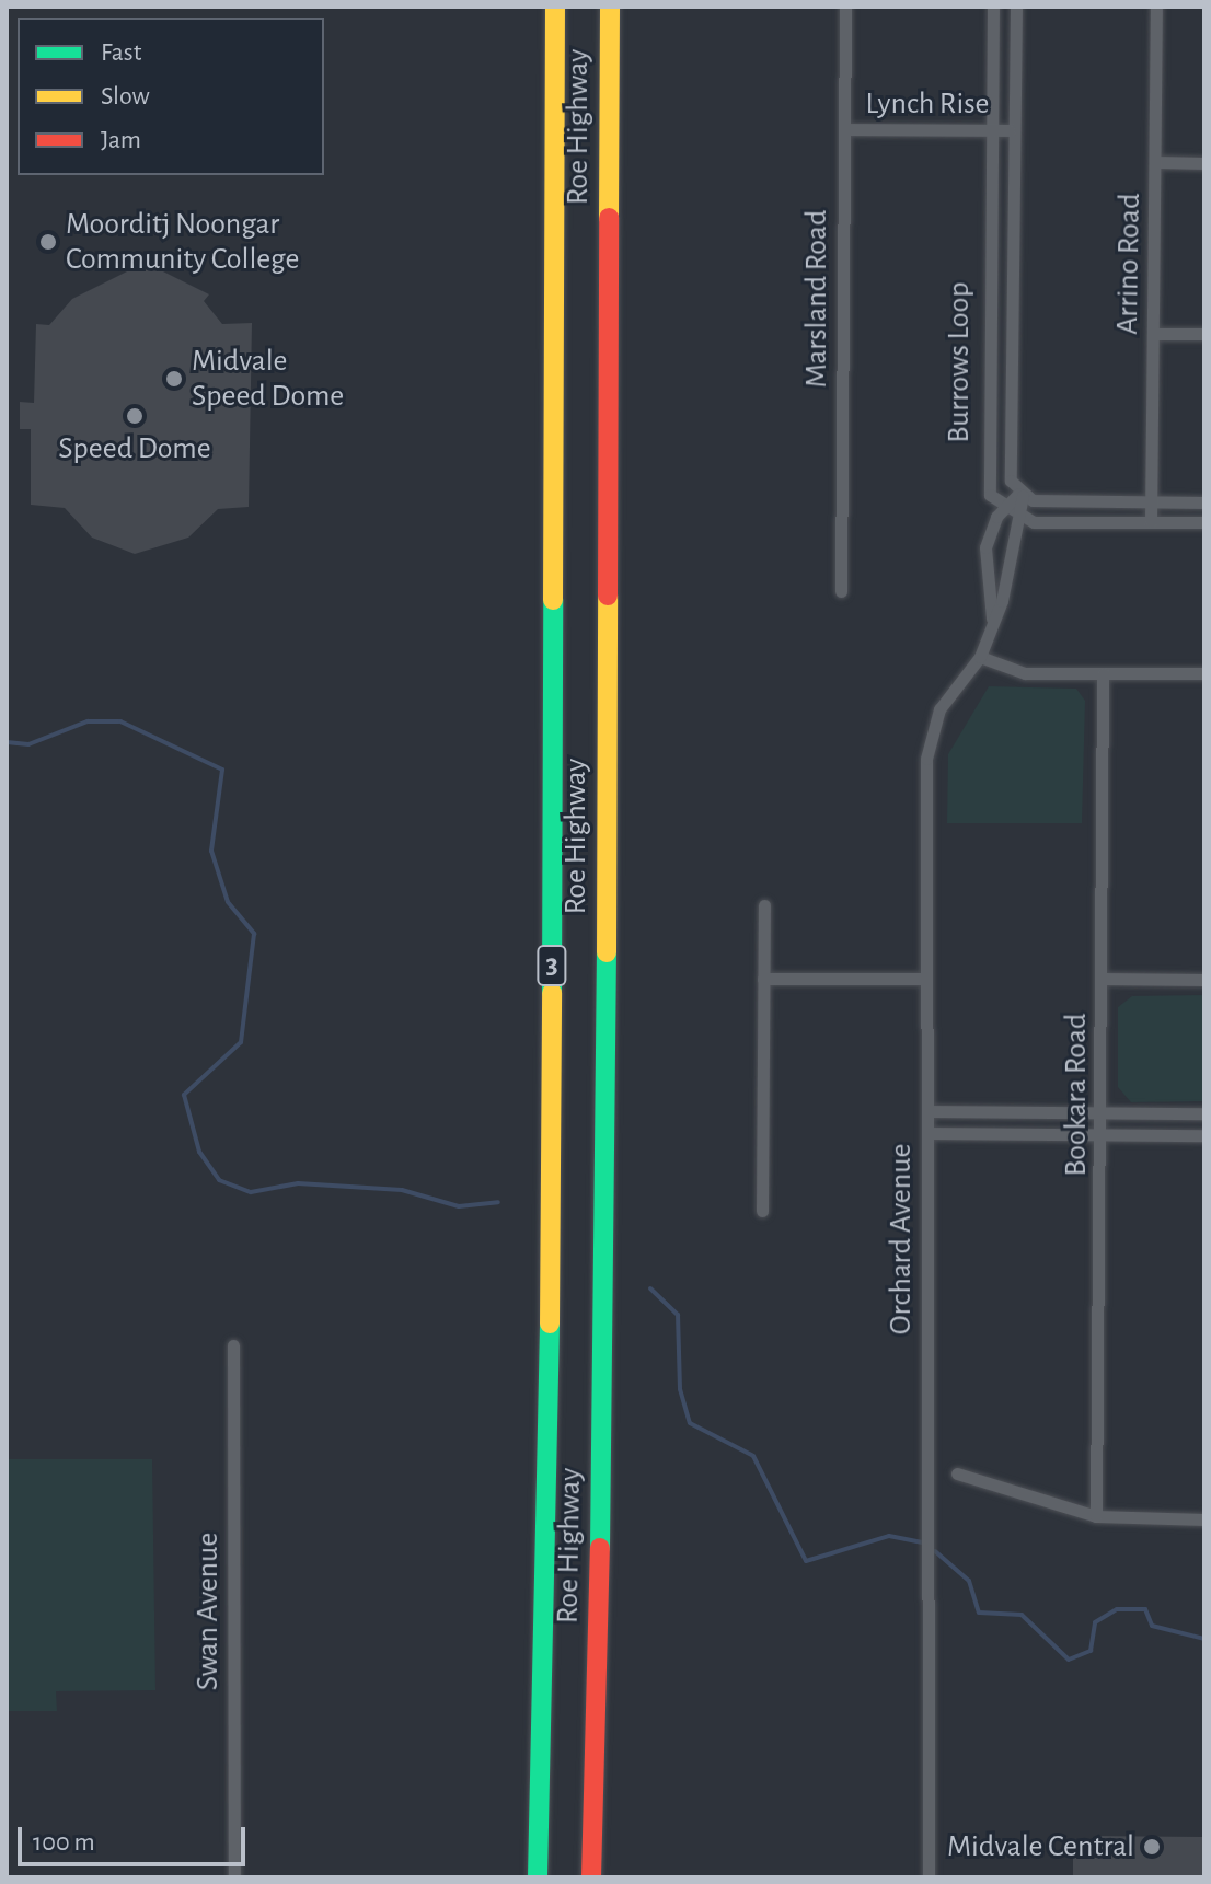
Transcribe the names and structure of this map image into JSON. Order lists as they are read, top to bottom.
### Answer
{
  "streets": {
    "highway": ["Roe Highway", "3"],
    "street": [
      "Lynch Rise",
      "Arrino Road",
      "Marsland Road",
      "Burrows Loop",
      "Bookara Road",
      "Orchard Avenue",
      "Swan Avenue"
    ]
  },
  "crossings": [
    ["Lynch Rise", "Marsland Road"],
    ["Lynch Rise", "Burrows Loop"],
    ["Burrows Loop", "Orchard Avenue"]
  ],
  "places": [
    "Moorditj Noongar Community College",
    "Midvale Speed Dome",
    "Speed Dome",
    "Midvale Central"
  ],
  "legend": ["Fast", "Slow", "Jam"],
  "scale_bar": "100 m"
}
